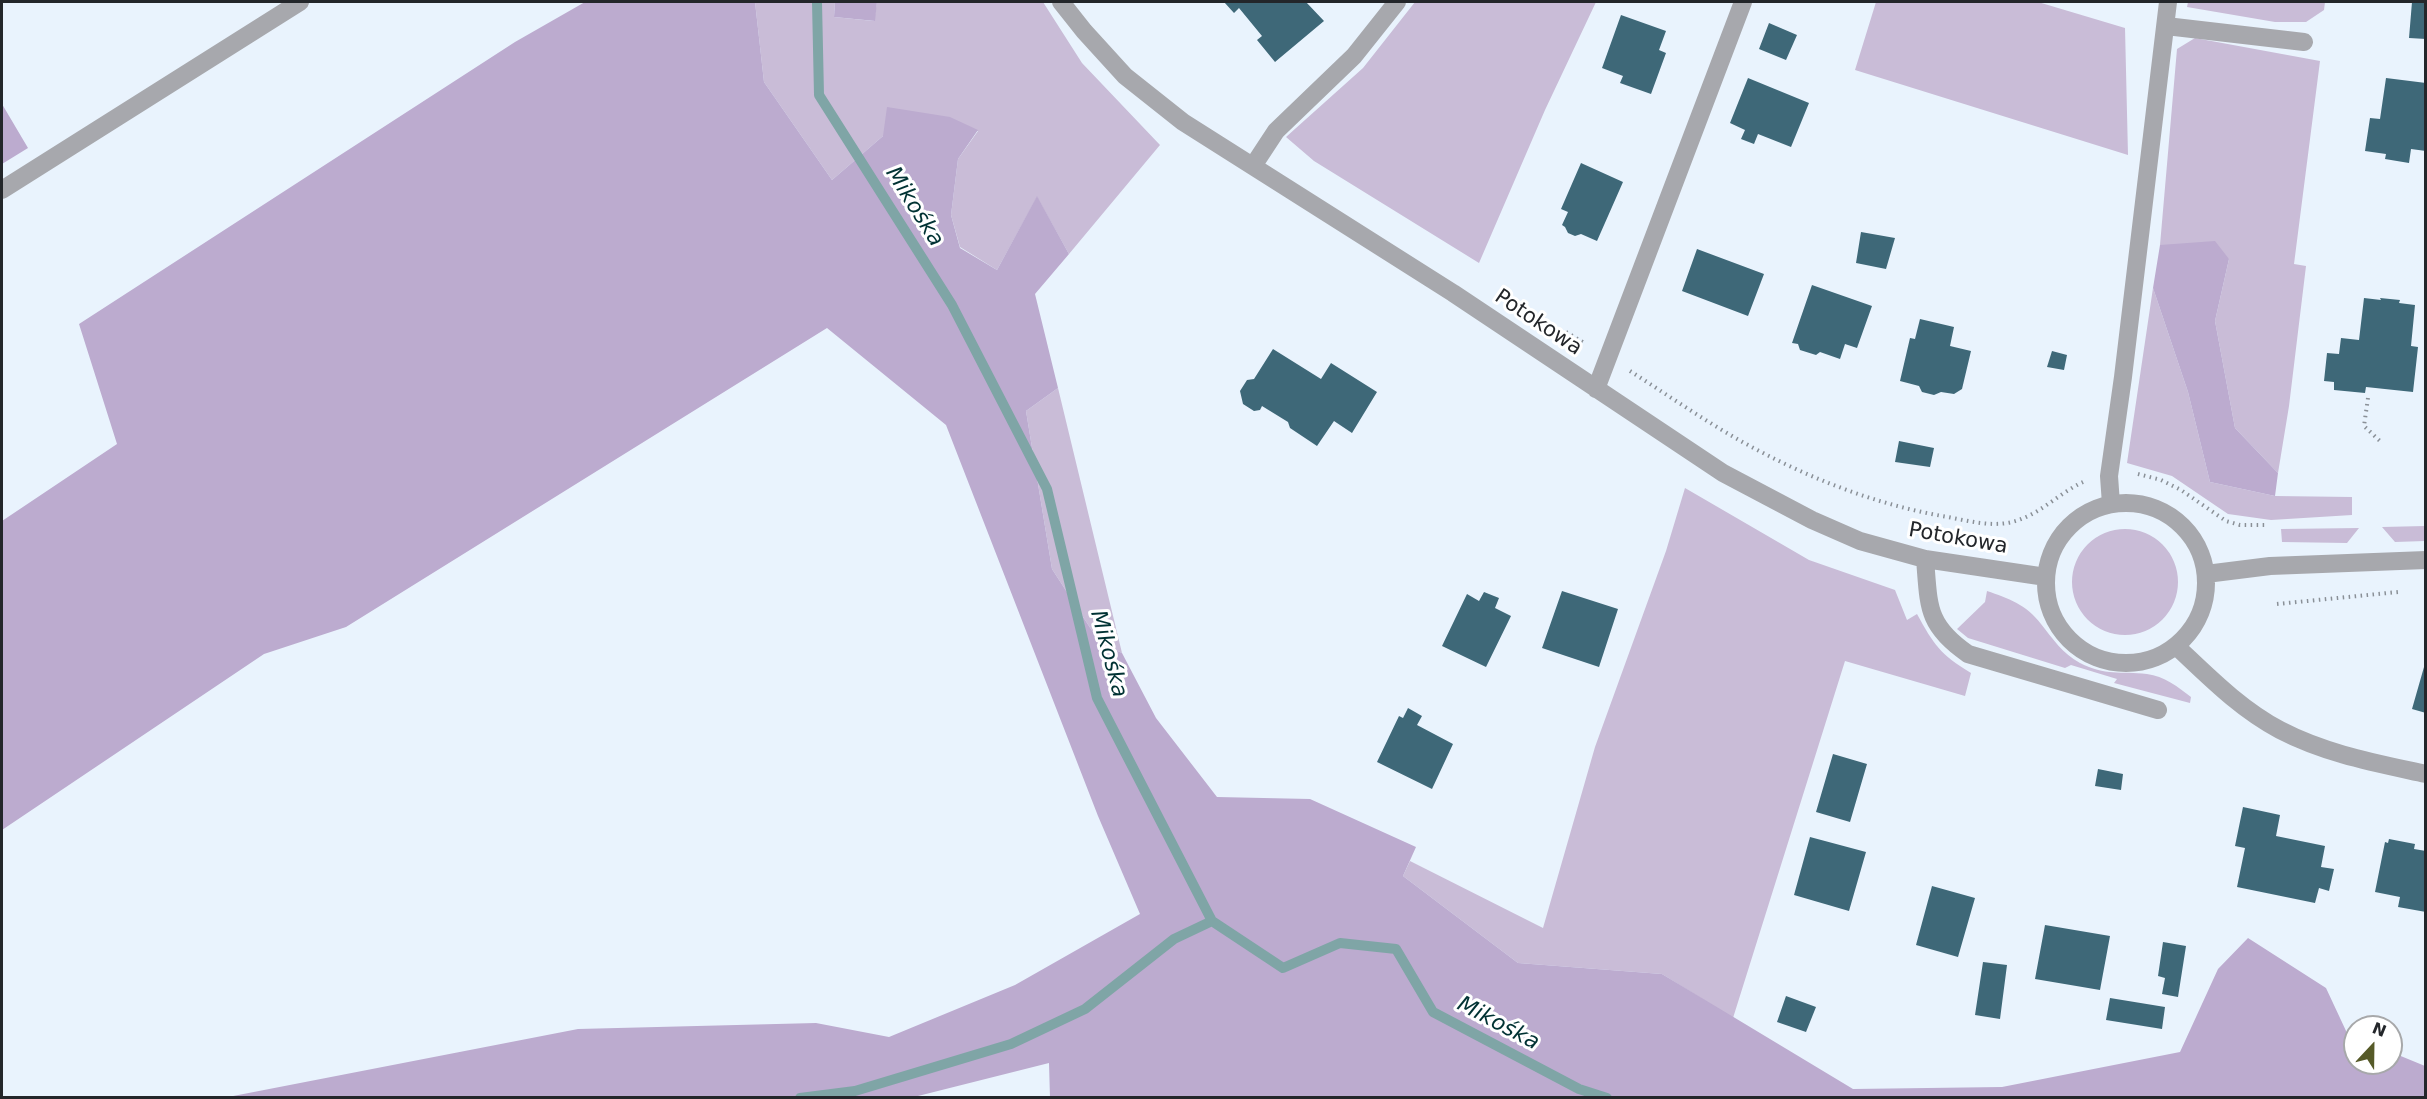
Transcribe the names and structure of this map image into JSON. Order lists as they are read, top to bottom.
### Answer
{
  "streets": {
    "street": ["Potokowa"]
  },
  "water": ["Mikośka"],
  "north": "top"
}
